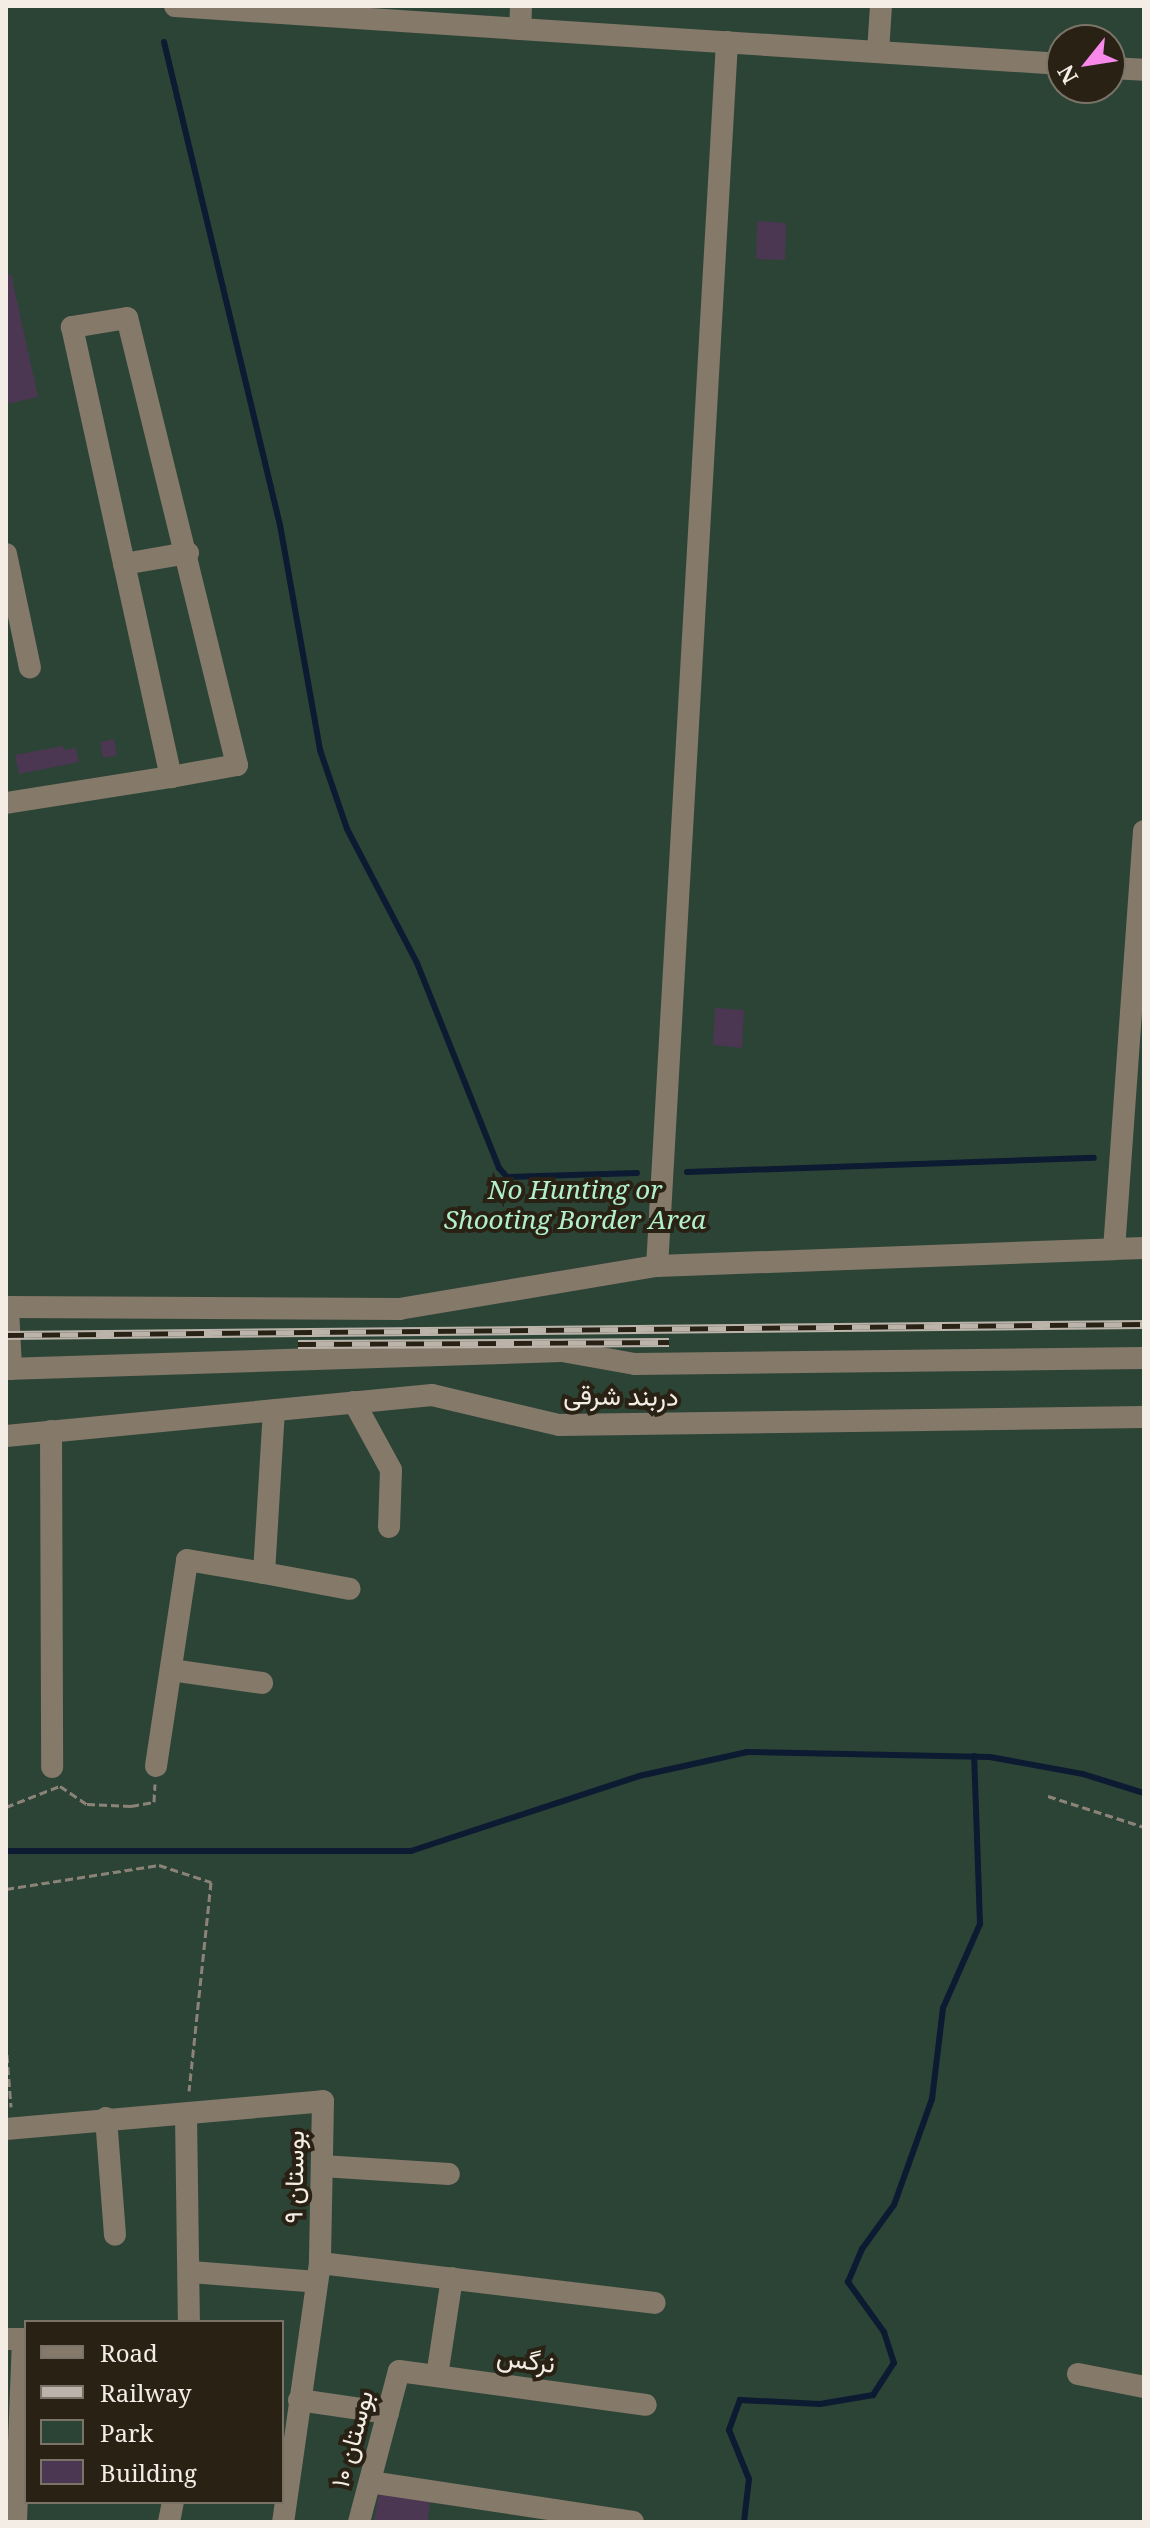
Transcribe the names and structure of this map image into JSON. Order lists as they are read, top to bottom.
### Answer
{
  "streets": {
    "street": [
      "دربند شرقی",
      "بوستان ۹",
      "نرگس",
      "بوستان ۱۰"
    ]
  },
  "crossings": [
    ["نرگس", "بوستان ۱۰"]
  ],
  "parks": ["No Hunting or Shooting Border Area"],
  "legend": [
    "Road",
    "Railway",
    "Park",
    "Building"
  ],
  "north": "bottom left"
}
